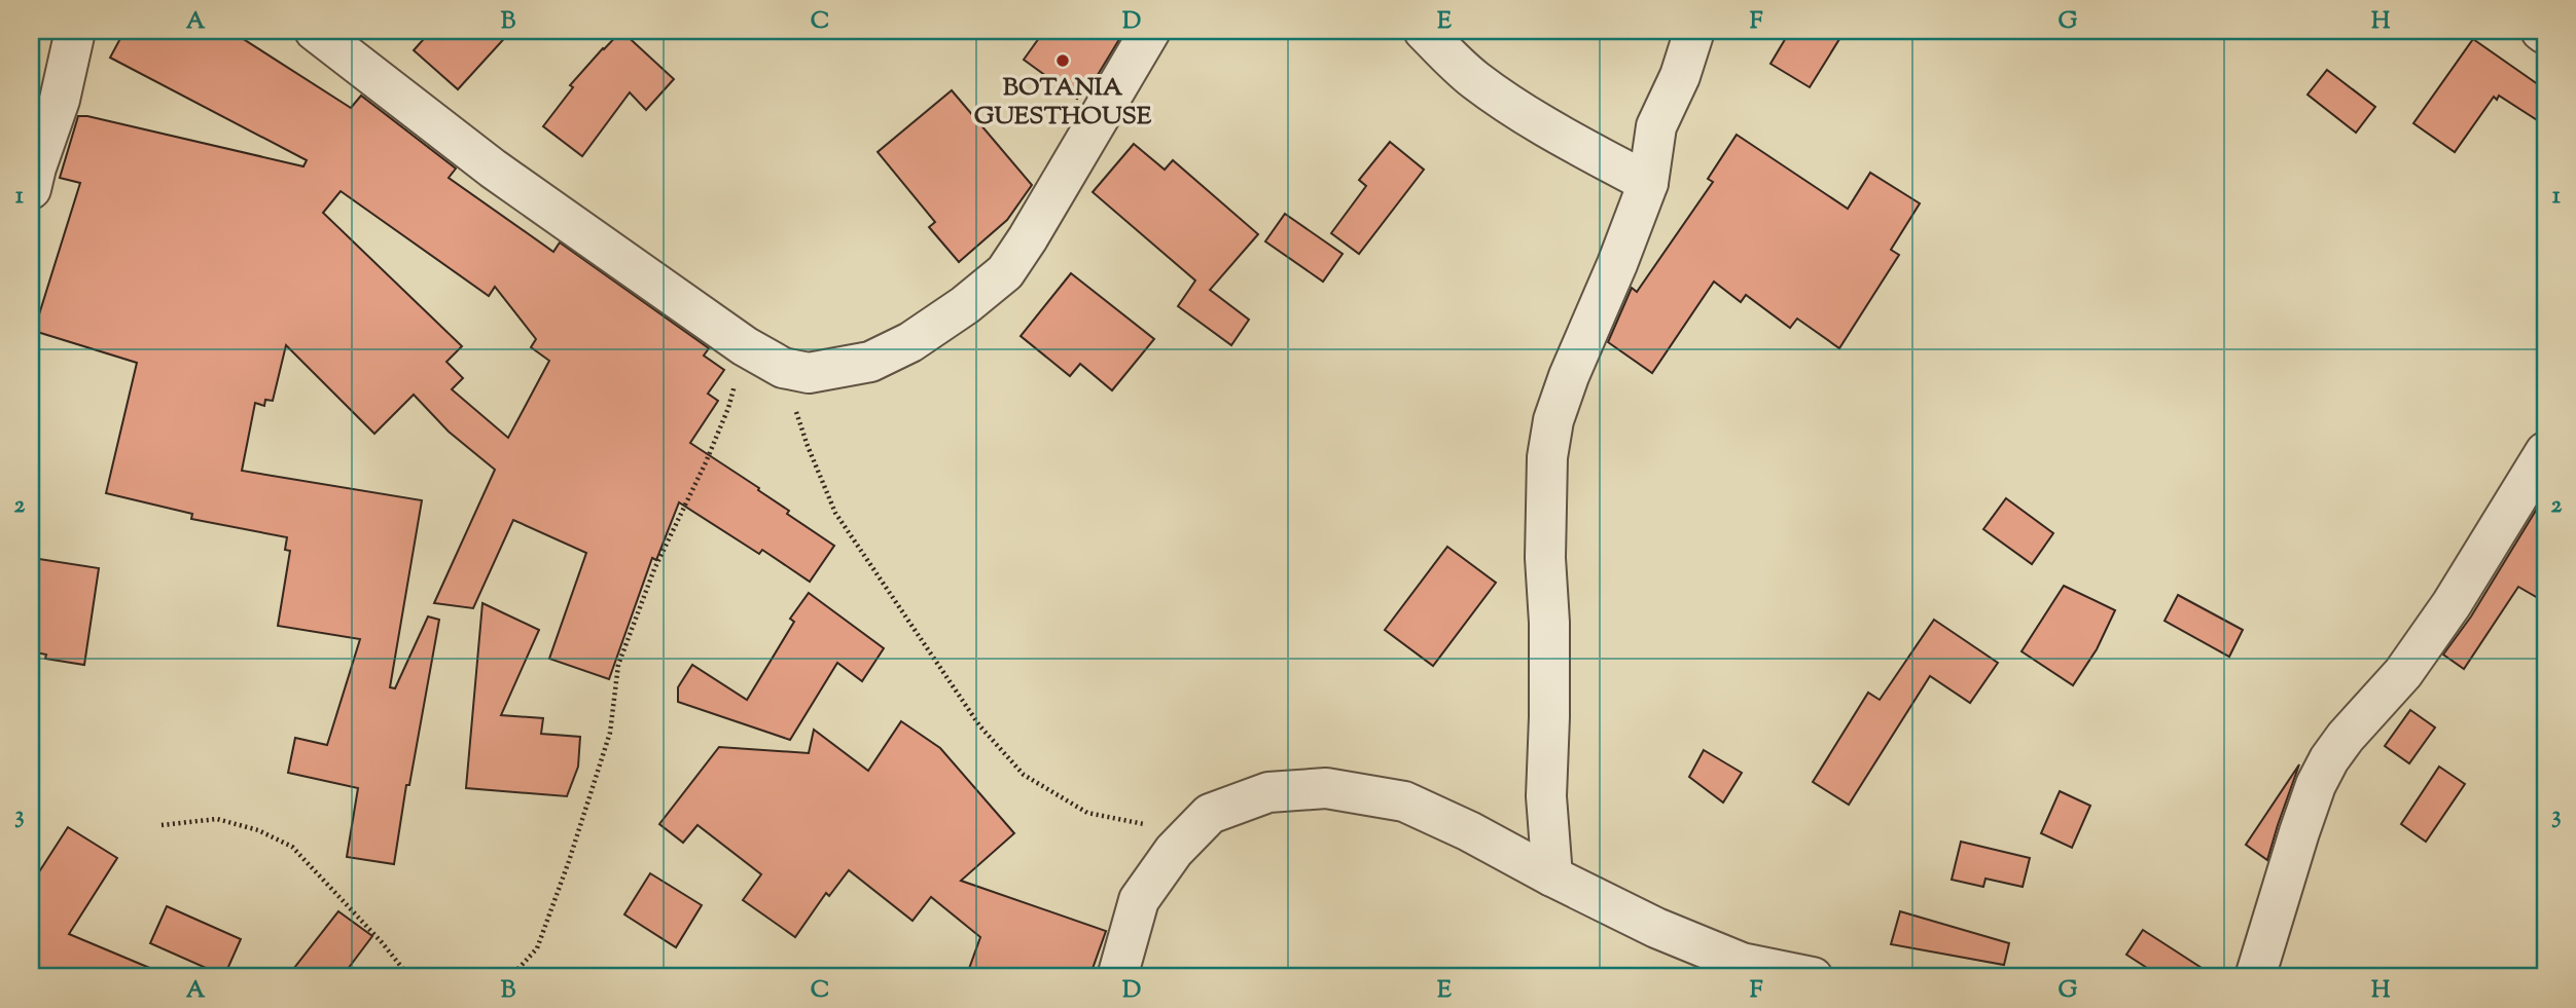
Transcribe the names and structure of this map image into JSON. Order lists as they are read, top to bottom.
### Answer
{
  "places": ["BOTANIA GUESTHOUSE"],
  "grid": {
    "columns": [
      "A",
      "B",
      "C",
      "D",
      "E",
      "F",
      "G",
      "H"
    ],
    "rows": ["1", "2", "3"]
  }
}
